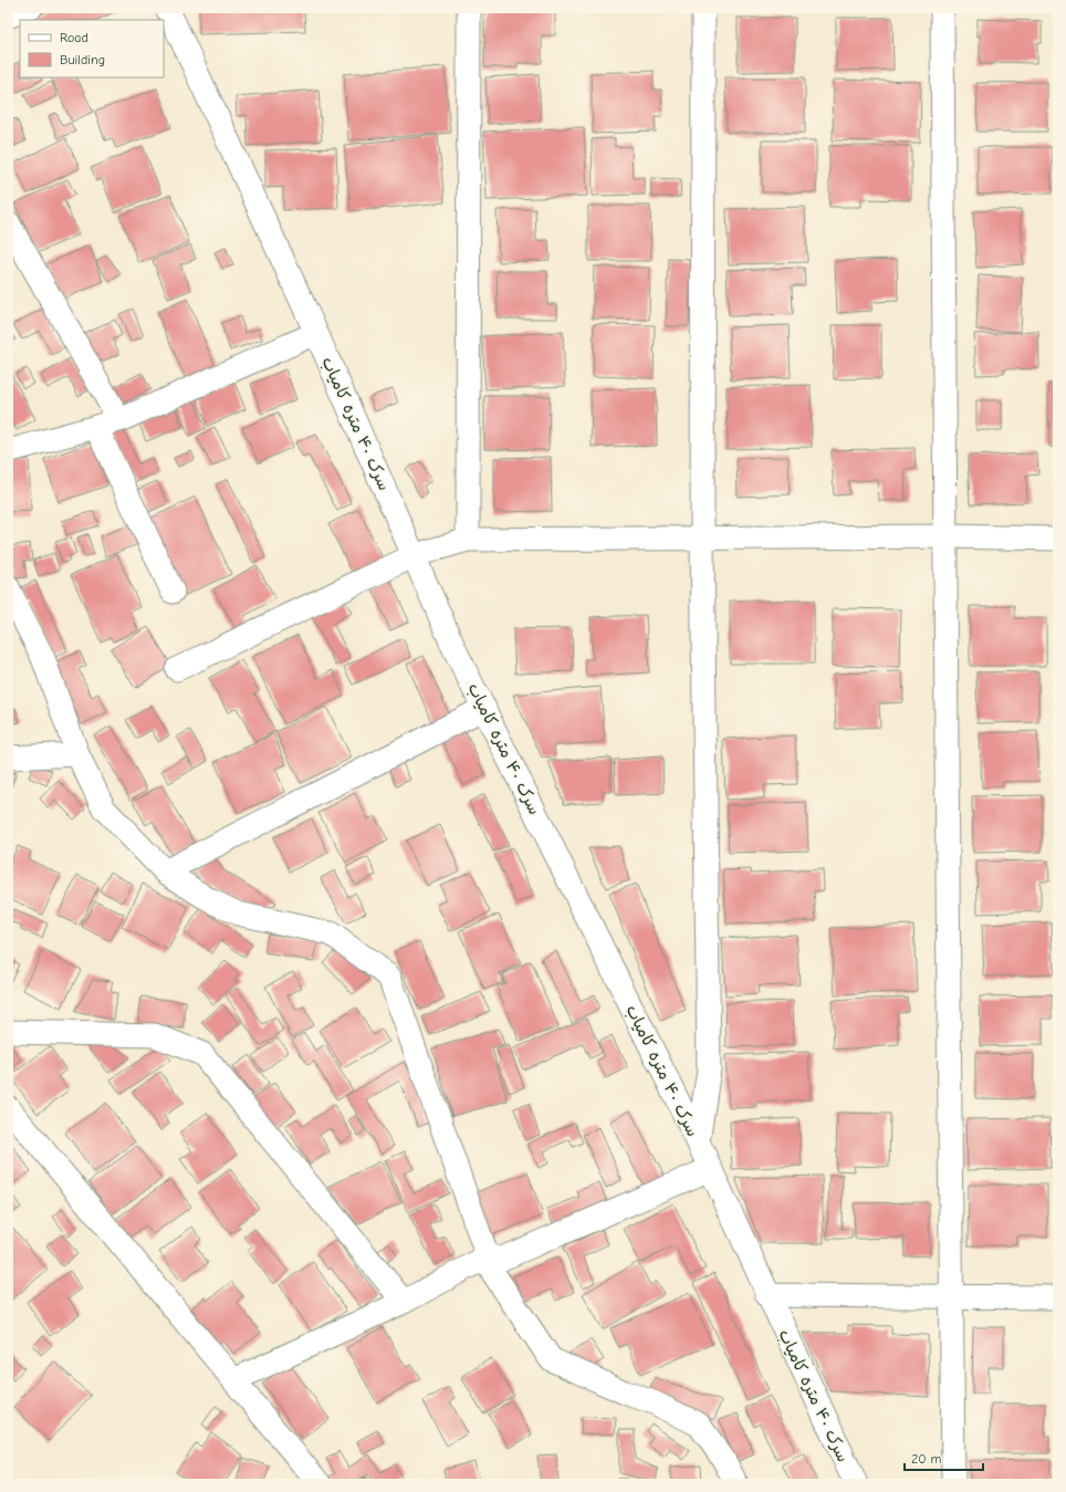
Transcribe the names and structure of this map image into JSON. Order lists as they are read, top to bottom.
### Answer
{
  "streets": {
    "street": ["سرک ۴۰ متره کامیاب"]
  },
  "legend": ["Road", "Building"],
  "scale_bar": "20 m"
}
